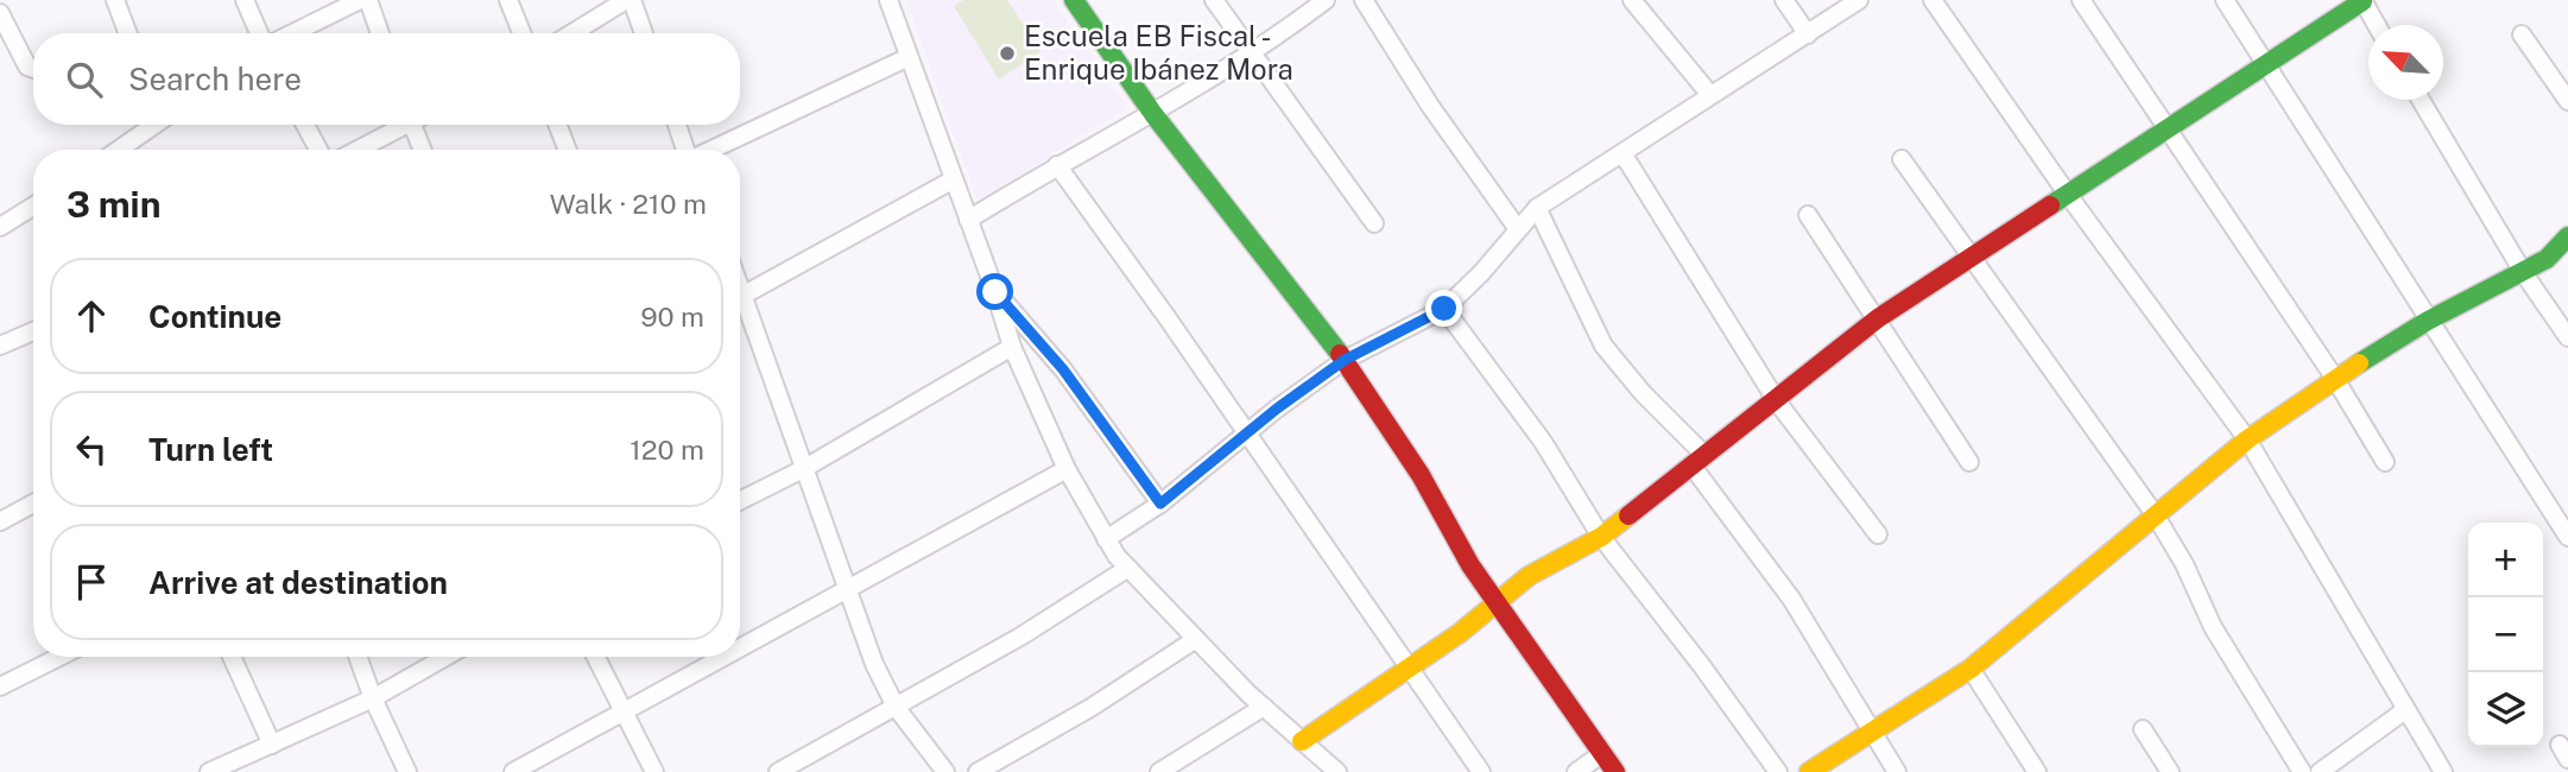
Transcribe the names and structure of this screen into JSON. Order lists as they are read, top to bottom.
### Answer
{
  "places": ["Escuela EB Fiscal - Enrique Ibánez Mora"],
  "north": "top left",
  "page": {
    "search": "Search here",
    "heading": ["3 min", "Walk · 210 m"],
    "list": [
      ["Continue", "90 m"],
      ["Turn left", "120 m"],
      "Arrive at destination"
    ],
    "map_buttons": ["+", "−"]
  }
}
